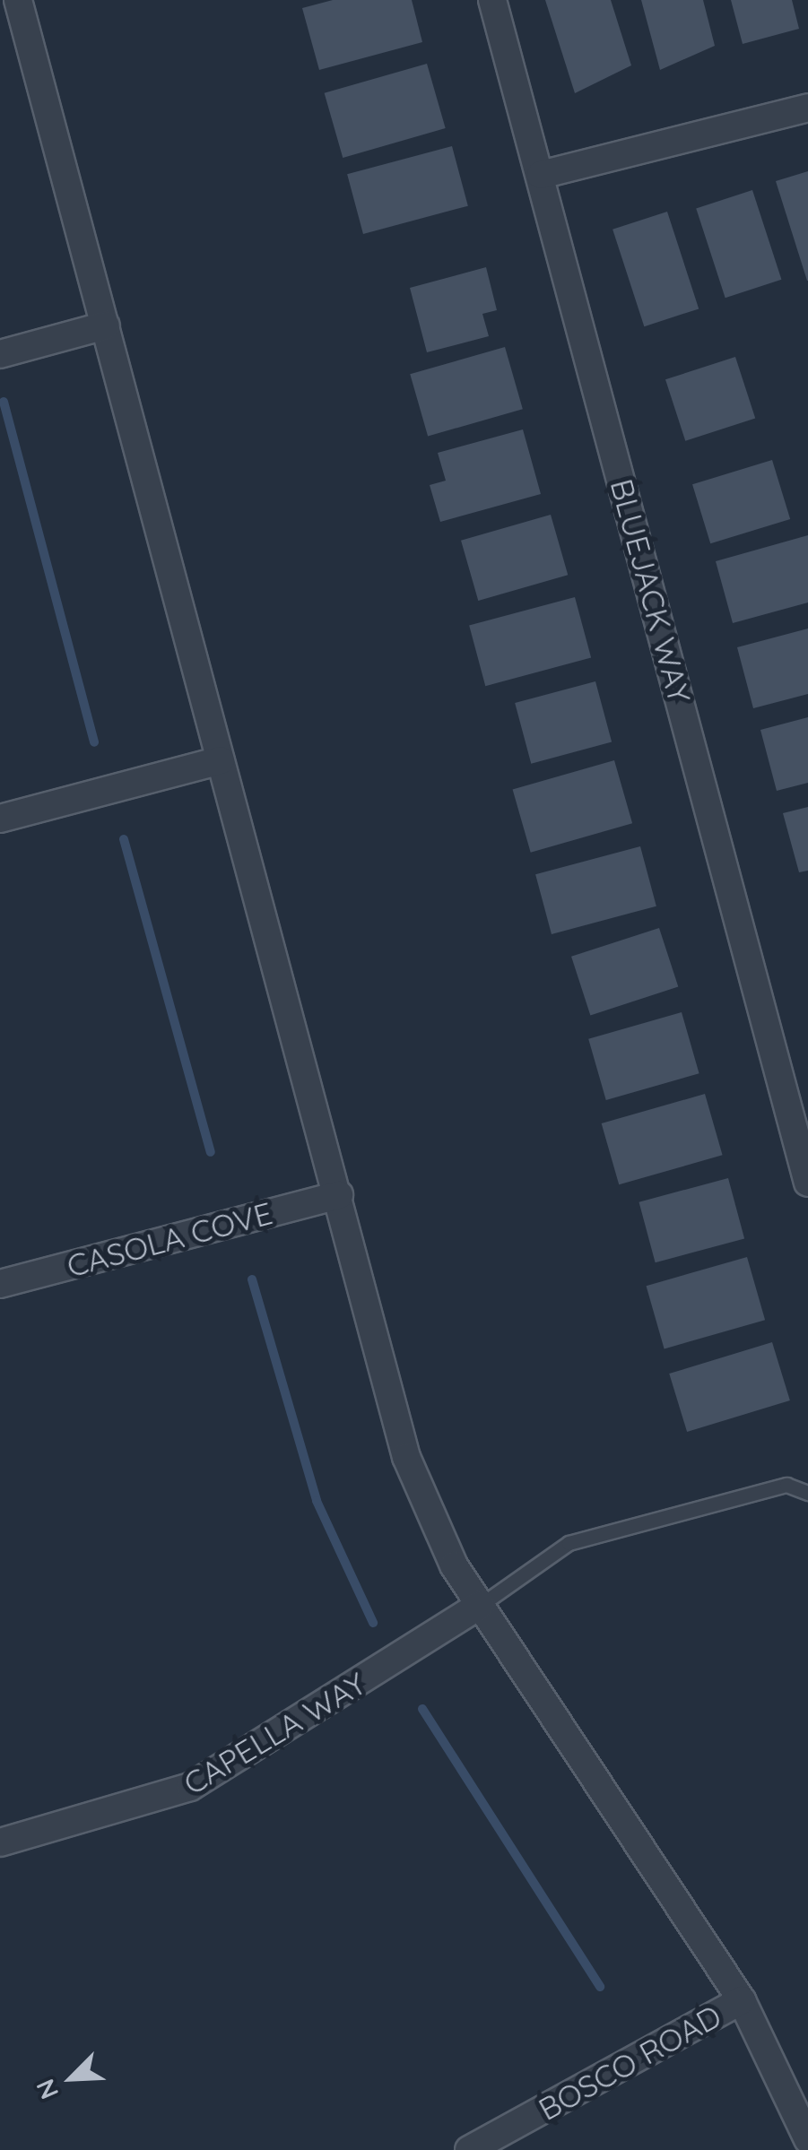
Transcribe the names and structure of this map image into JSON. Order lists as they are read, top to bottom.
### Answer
{
  "streets": {
    "street": [
      "BLUEJACK WAY",
      "CASOLA COVE",
      "CAPELLA WAY",
      "BOSCO ROAD"
    ]
  },
  "north": "bottom left"
}
